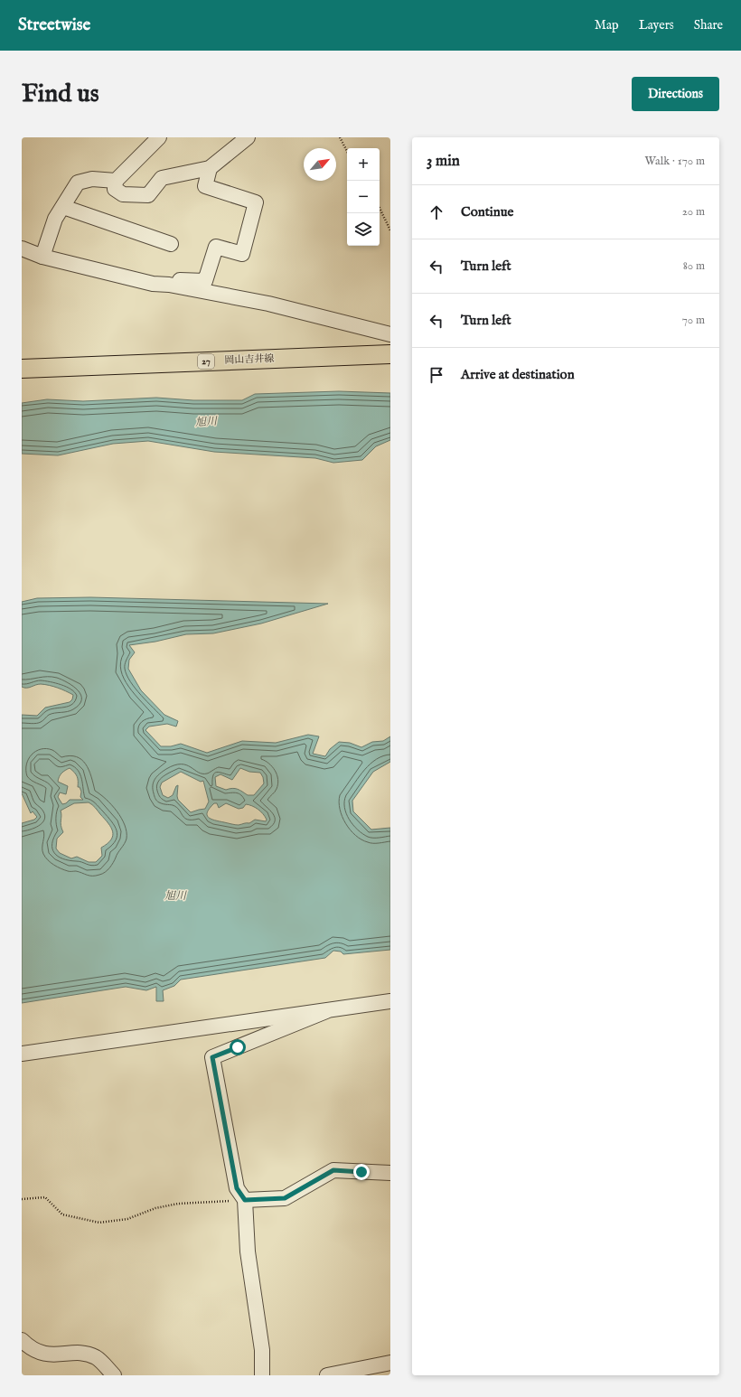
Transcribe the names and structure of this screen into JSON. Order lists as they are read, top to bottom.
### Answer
{
  "streets": {
    "main road": ["岡山吉井線", "27"]
  },
  "water": ["旭川"],
  "north": "top right",
  "page": {
    "header": "Streetwise",
    "nav": ["Map", "Layers", "Share"],
    "buttons": "Directions",
    "title": "Find us",
    "heading": ["3 min", "Walk · 170 m"],
    "map_buttons": ["+", "−"],
    "list": [
      ["Continue", "20 m"],
      ["Turn left", "80 m"],
      ["Turn left", "70 m"],
      "Arrive at destination"
    ]
  }
}
